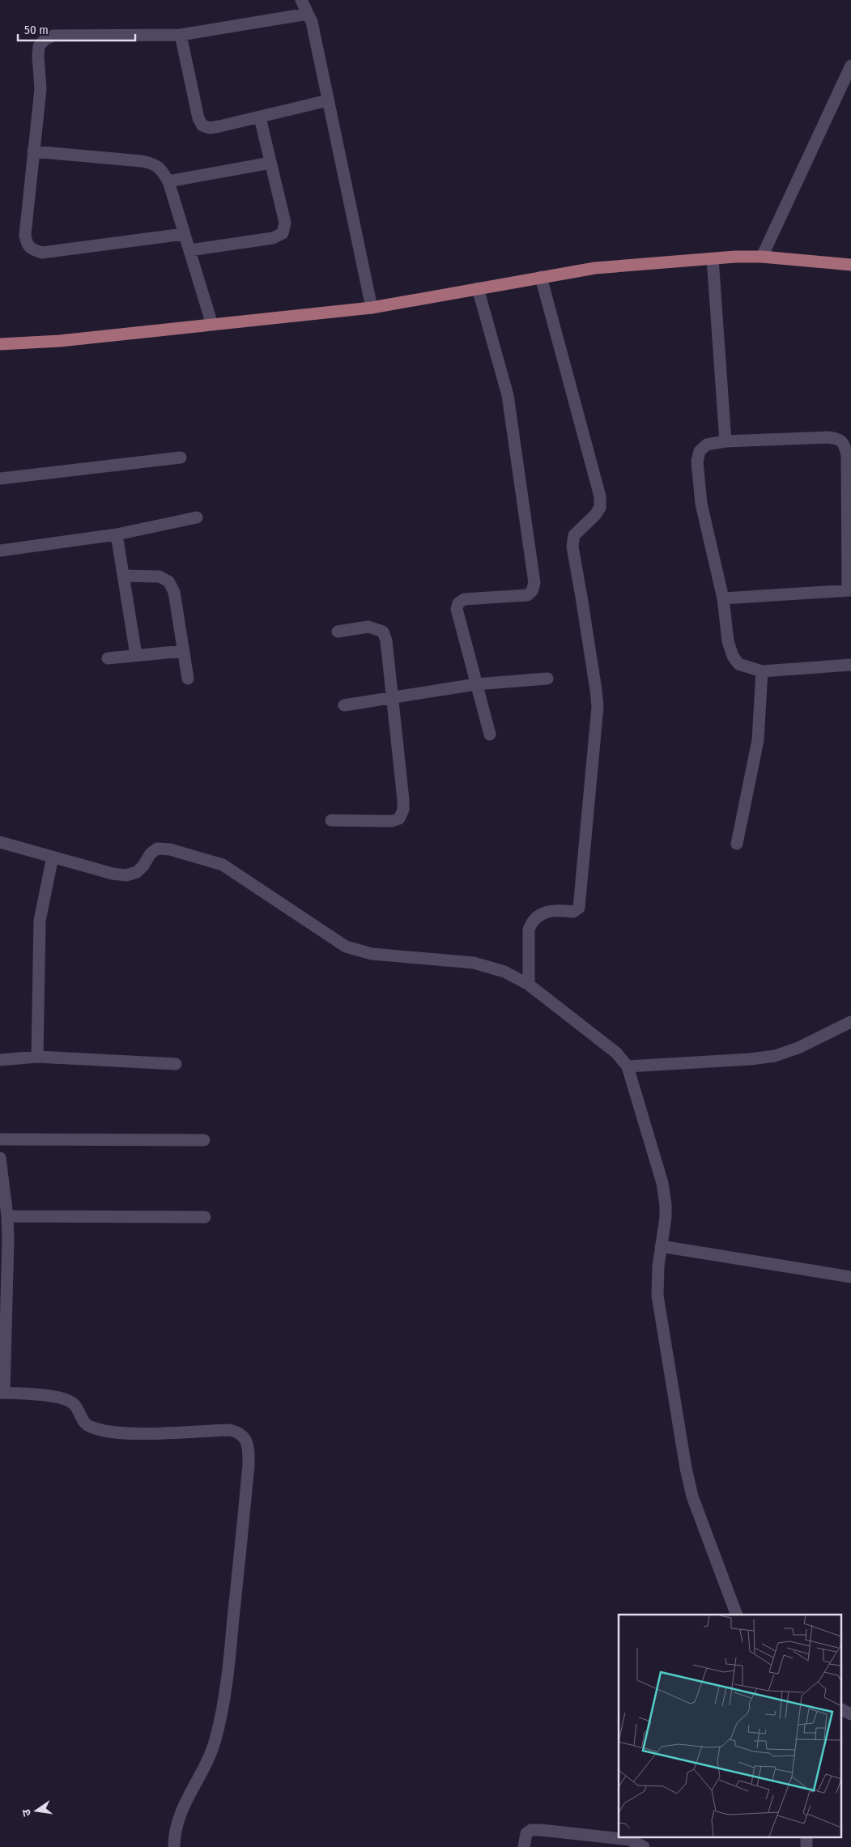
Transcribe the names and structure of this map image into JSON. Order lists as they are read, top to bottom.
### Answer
{
  "scale_bar": "50 m",
  "north": "left"
}
